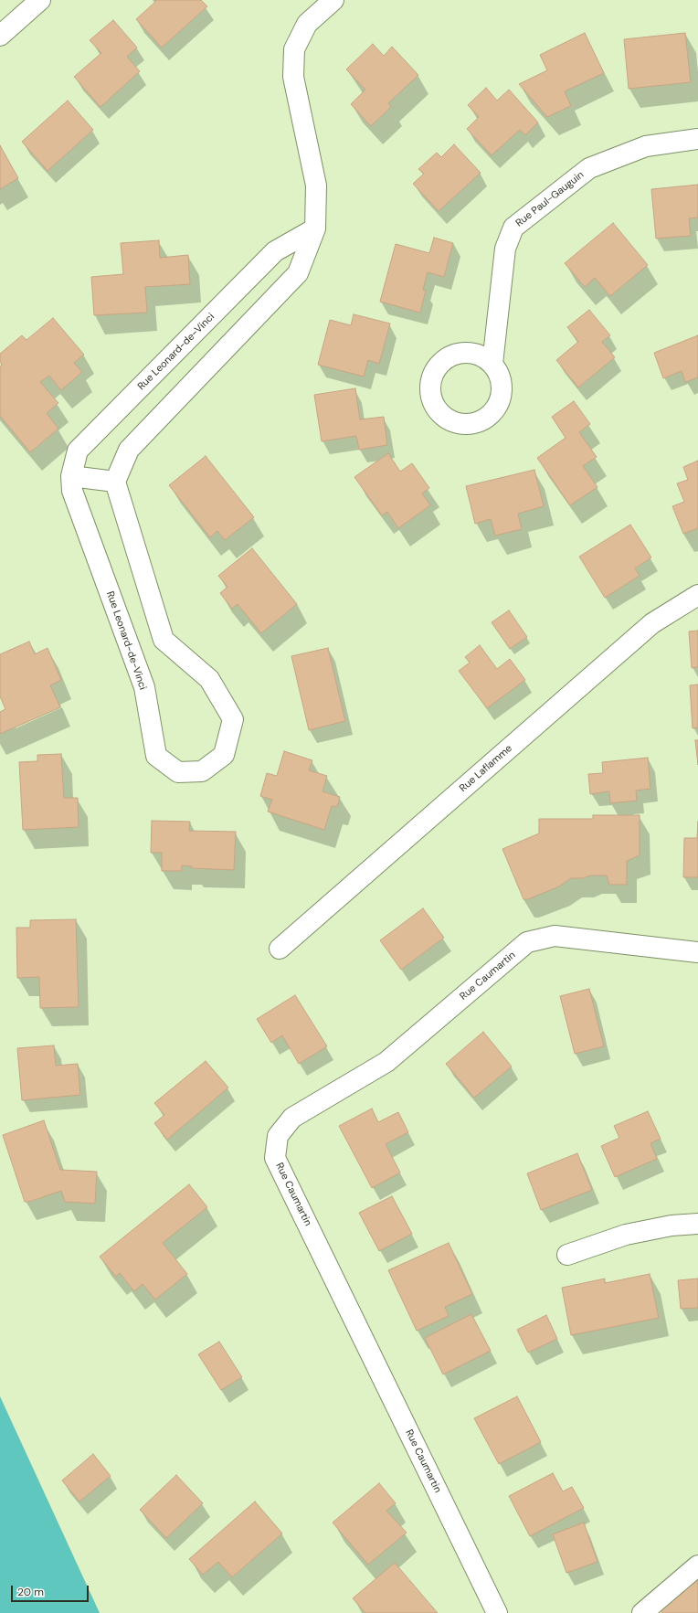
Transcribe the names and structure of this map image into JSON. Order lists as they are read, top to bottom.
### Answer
{
  "streets": {
    "street": [
      "Rue Paul-Gauguin",
      "Rue Leonard-de-Vinci",
      "Rue Laflamme",
      "Rue Caumartin"
    ]
  },
  "scale_bar": "20 m"
}
